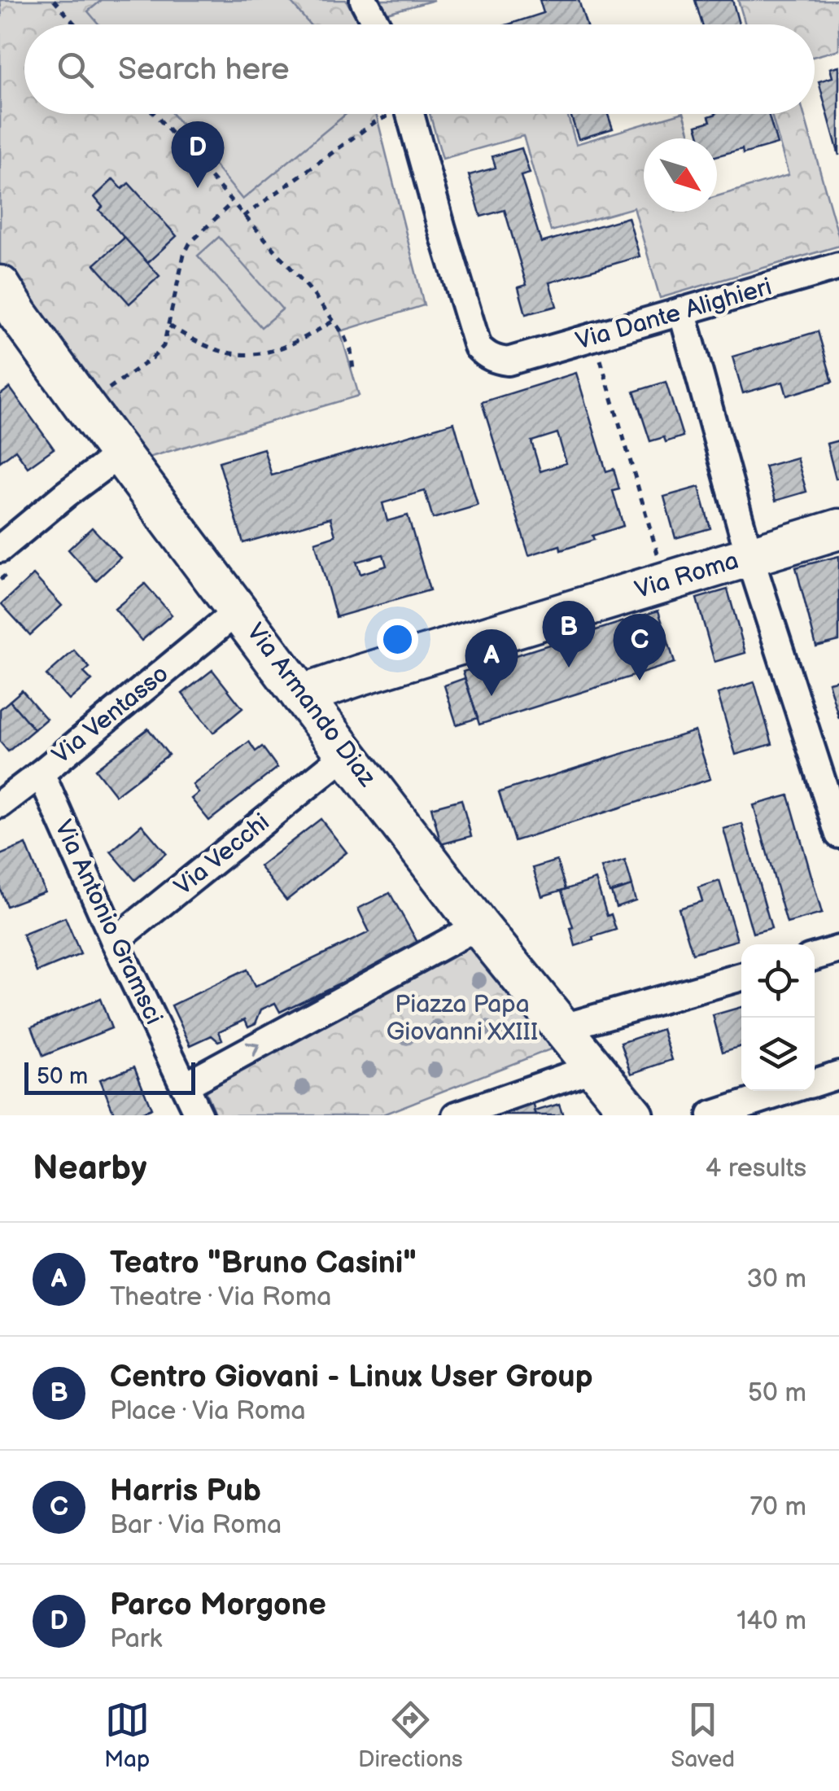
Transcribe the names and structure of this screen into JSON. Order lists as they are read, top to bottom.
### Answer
{
  "streets": {
    "street": [
      "Via Dante Alighieri",
      "Via Roma",
      "Via Armando Diaz",
      "Via Ventasso",
      "Via Vecchi",
      "Via Antonio Gramsci"
    ]
  },
  "crossings": [
    ["Via Roma", "Via Armando Diaz"],
    ["Via Ventasso", "Via Antonio Gramsci"],
    ["Via Vecchi", "Via Antonio Gramsci"]
  ],
  "parks": ["Piazza Papa Giovanni XXIII"],
  "scale_bar": "50 m",
  "north": "bottom right",
  "page": {
    "search": "Search here",
    "pins": [
      "D",
      "B",
      "C",
      "A"
    ],
    "scale": "50 m",
    "heading": ["Nearby", "4 results"],
    "list": [
      {
        "mark": "A",
        "name": "Teatro \"Bruno Casini\"",
        "note": "Theatre · Via Roma",
        "value": "30 m"
      },
      {
        "mark": "B",
        "name": "Centro Giovani - Linux User Group",
        "note": "Place · Via Roma",
        "value": "50 m"
      },
      {
        "mark": "C",
        "name": "Harris Pub",
        "note": "Bar · Via Roma",
        "value": "70 m"
      },
      {
        "mark": "D",
        "name": "Parco Morgone",
        "note": "Park",
        "value": "140 m"
      }
    ],
    "nav": ["Map", "Directions", "Saved"]
  }
}
